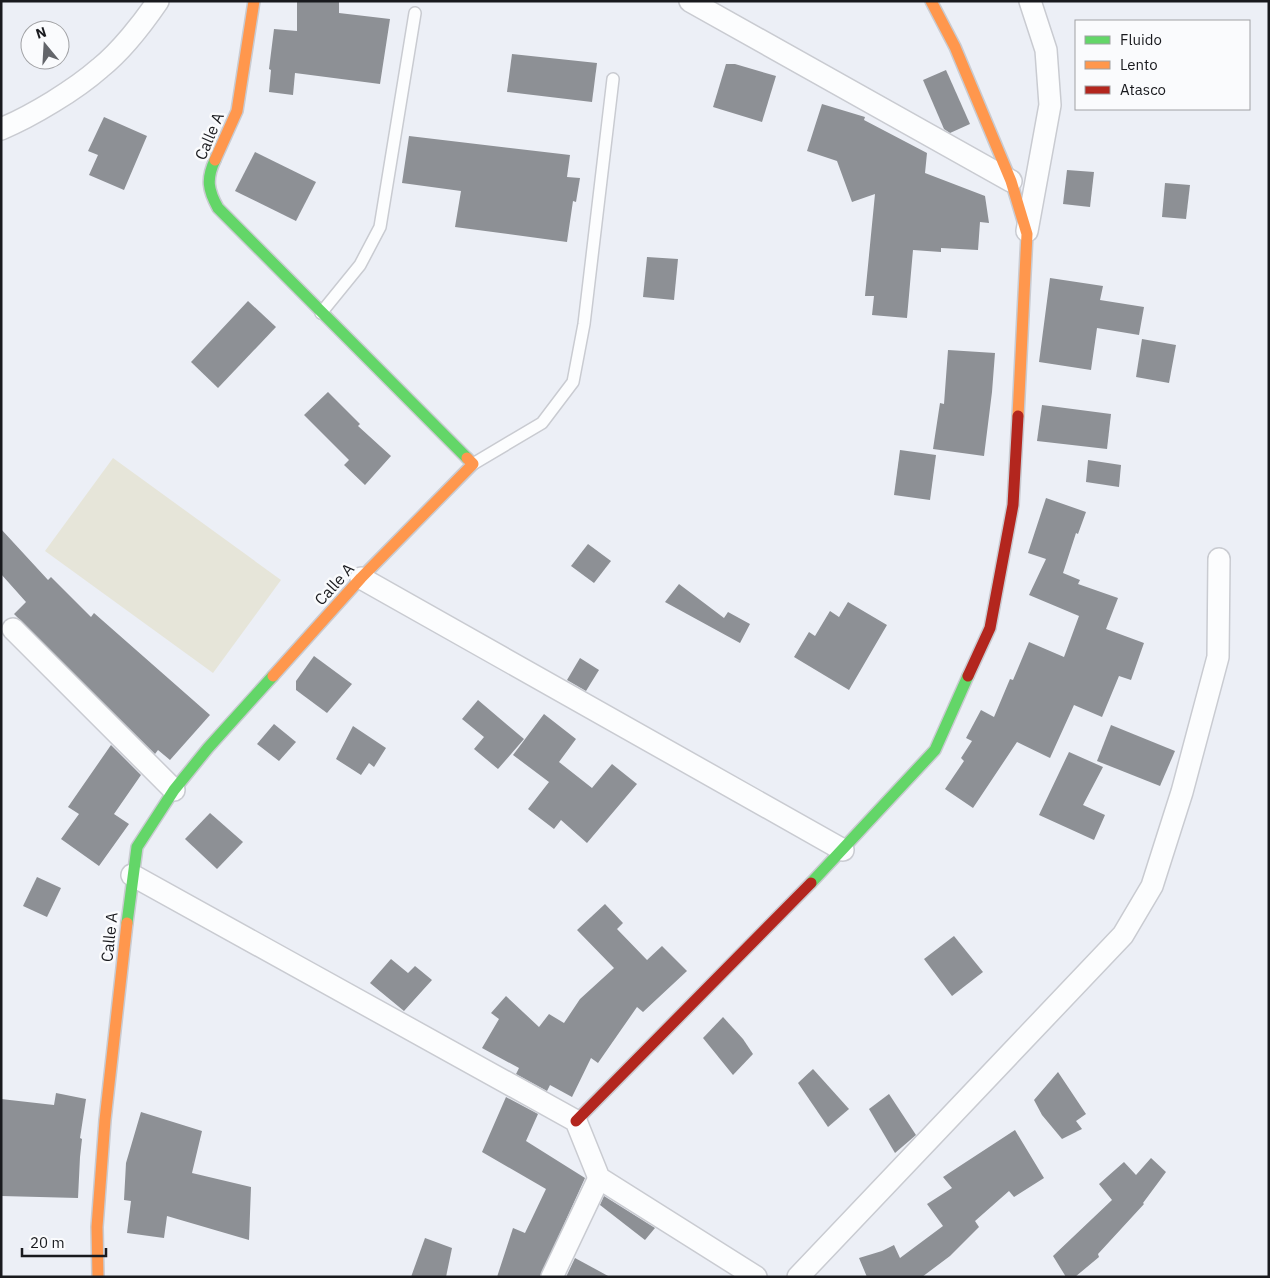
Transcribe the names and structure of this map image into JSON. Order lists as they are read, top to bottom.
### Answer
{
  "streets": {
    "street": ["Calle A"]
  },
  "legend": ["Fluido", "Lento", "Atasco"],
  "scale_bar": "20 m",
  "north": "top"
}
